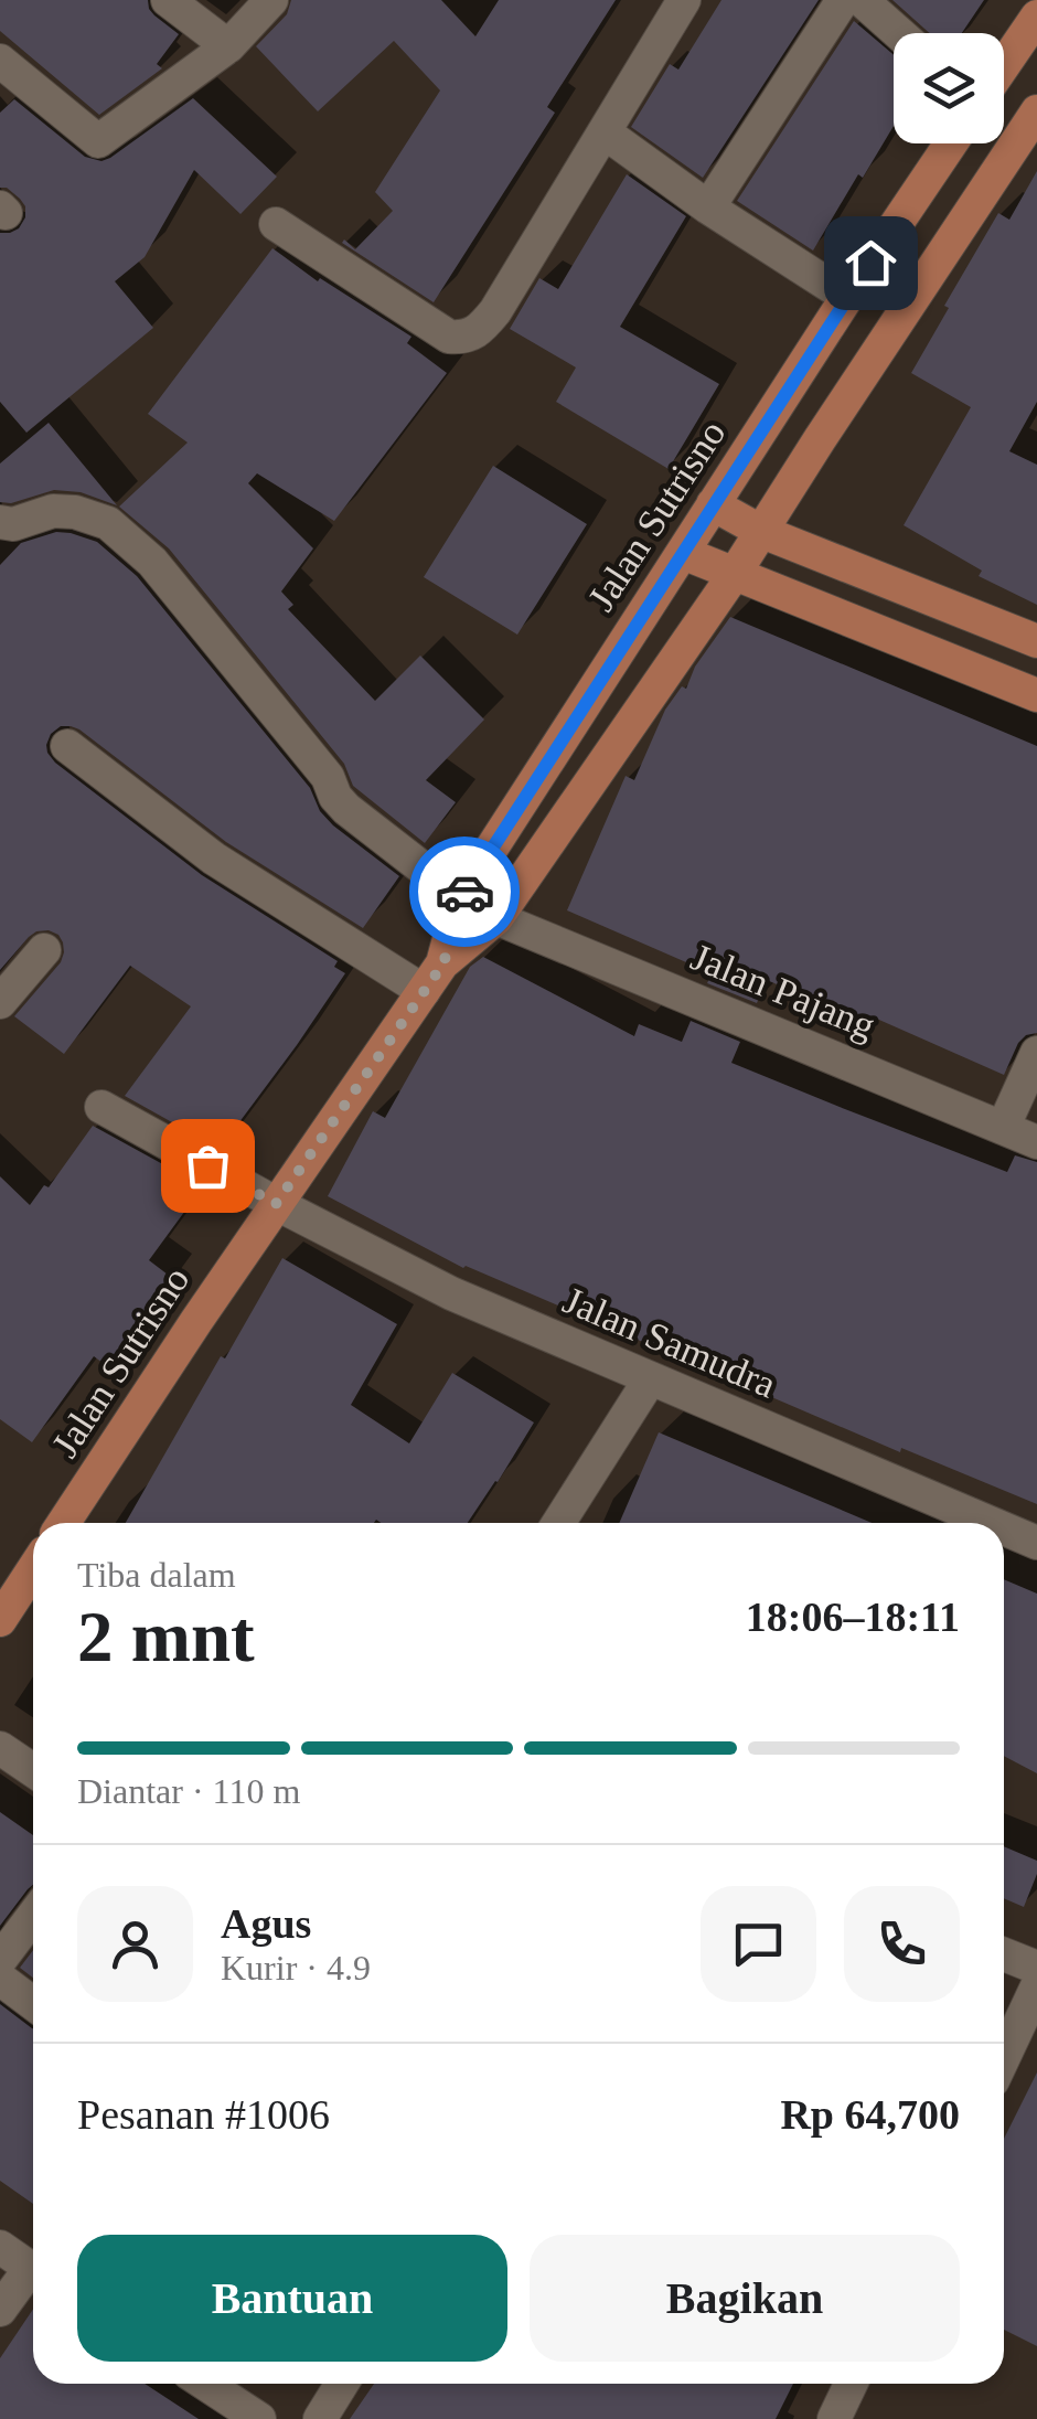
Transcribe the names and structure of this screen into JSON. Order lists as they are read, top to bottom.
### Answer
{
  "streets": {
    "main road": ["Jalan Sutrisno"],
    "street": ["Jalan Pajang", "Jalan Samudra"]
  },
  "crossings": [
    ["Jalan Sutrisno", "Jalan Pajang"],
    ["Jalan Sutrisno", "Jalan Samudra"]
  ],
  "page": {
    "heading": ["2 mnt", "Tiba dalam", "18:06–18:11"],
    "panel": [
      "Agus",
      "Kurir · 4.9",
      "Pesanan #1006",
      "Rp 64,700"
    ],
    "bar": "Diantar · 110 m",
    "buttons": ["Bantuan", "Bagikan"]
  }
}
